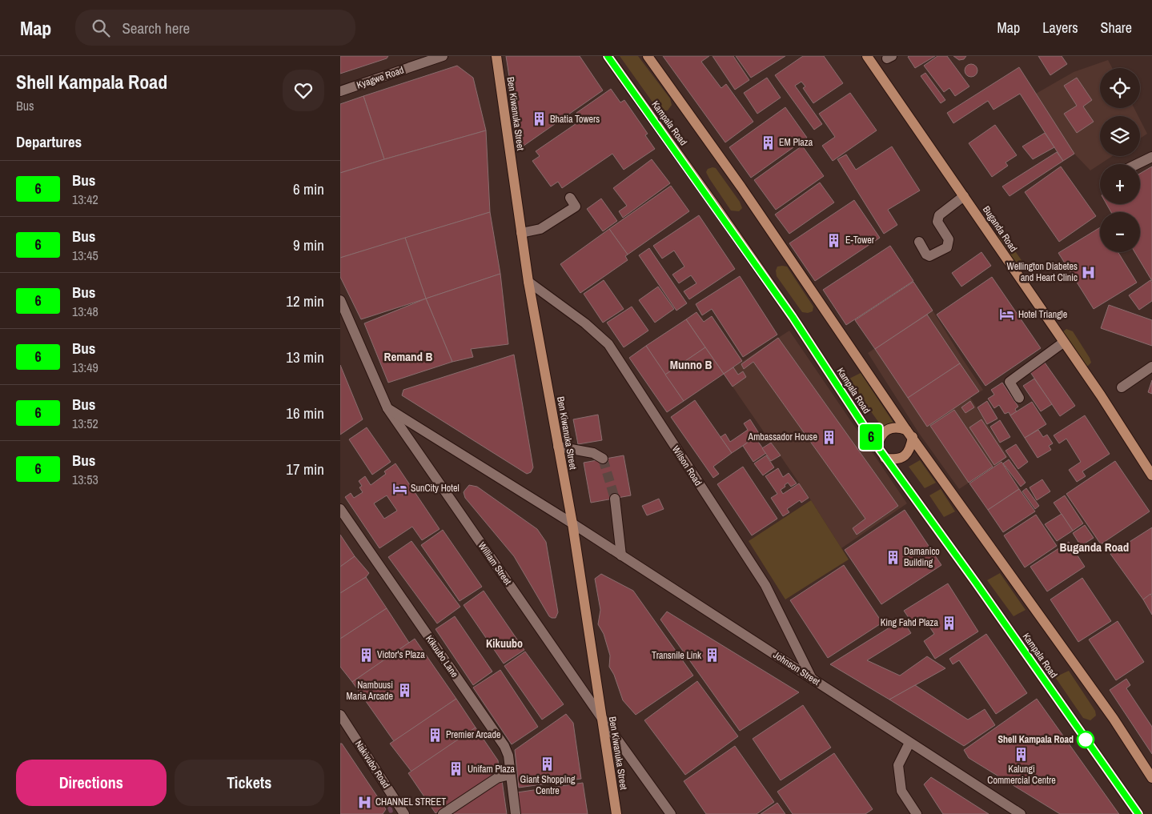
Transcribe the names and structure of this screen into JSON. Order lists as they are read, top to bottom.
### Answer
{
  "streets": {
    "main road": ["Ben Kiwanuka Street", "Kampala Road", "Buganda Road"],
    "street": [
      "Kyagwe Road",
      "Wilson Road",
      "William Street",
      "Kikuubo Lane",
      "Johnson Street",
      "Nakivubo Road"
    ]
  },
  "crossings": [
    ["Ben Kiwanuka Street", "Wilson Road"],
    ["Ben Kiwanuka Street", "William Street"],
    ["Ben Kiwanuka Street", "Johnson Street"],
    ["Wilson Road", "Johnson Street"],
    ["William Street", "Johnson Street"]
  ],
  "districts": [
    "Remand B",
    "Munno B",
    "Buganda Road",
    "Kikuubo"
  ],
  "places": {
    "building": [
      "Bhatia Towers",
      "EM Plaza",
      "E-Tower",
      "Ambassador House",
      "Damanico Building",
      "King Fahd Plaza",
      "Victor's Plaza",
      "Transnile Link",
      "Nambuusi Maria Arcade",
      "Premier Arcade",
      "Kalungi Commercial Centre",
      "Giant Shopping Centre",
      "Unifam Plaza"
    ],
    "hospital": ["Wellington Diabetes and Heart Clinic", "CHANNEL STREET"],
    "hotel": ["Hotel Triangle", "SunCity Hotel"],
    "other": ["Shell Kampala Road"]
  },
  "lines": ["bus line 6"],
  "page": {
    "header": "Map",
    "search": "Search here",
    "nav": ["Map", "Layers", "Share"],
    "heading": [
      ["Shell Kampala Road", "Bus"],
      "Departures"
    ],
    "on_map": "6",
    "map_buttons": ["+", "−"],
    "list": [
      {
        "mark": "6",
        "name": "Bus",
        "note": "13:42",
        "value": "6 min"
      },
      {
        "mark": "6",
        "name": "Bus",
        "note": "13:45",
        "value": "9 min"
      },
      {
        "mark": "6",
        "name": "Bus",
        "note": "13:48",
        "value": "12 min"
      },
      {
        "mark": "6",
        "name": "Bus",
        "note": "13:49",
        "value": "13 min"
      },
      {
        "mark": "6",
        "name": "Bus",
        "note": "13:52",
        "value": "16 min"
      },
      {
        "mark": "6",
        "name": "Bus",
        "note": "13:53",
        "value": "17 min"
      }
    ],
    "buttons": ["Directions", "Tickets"]
  }
}
